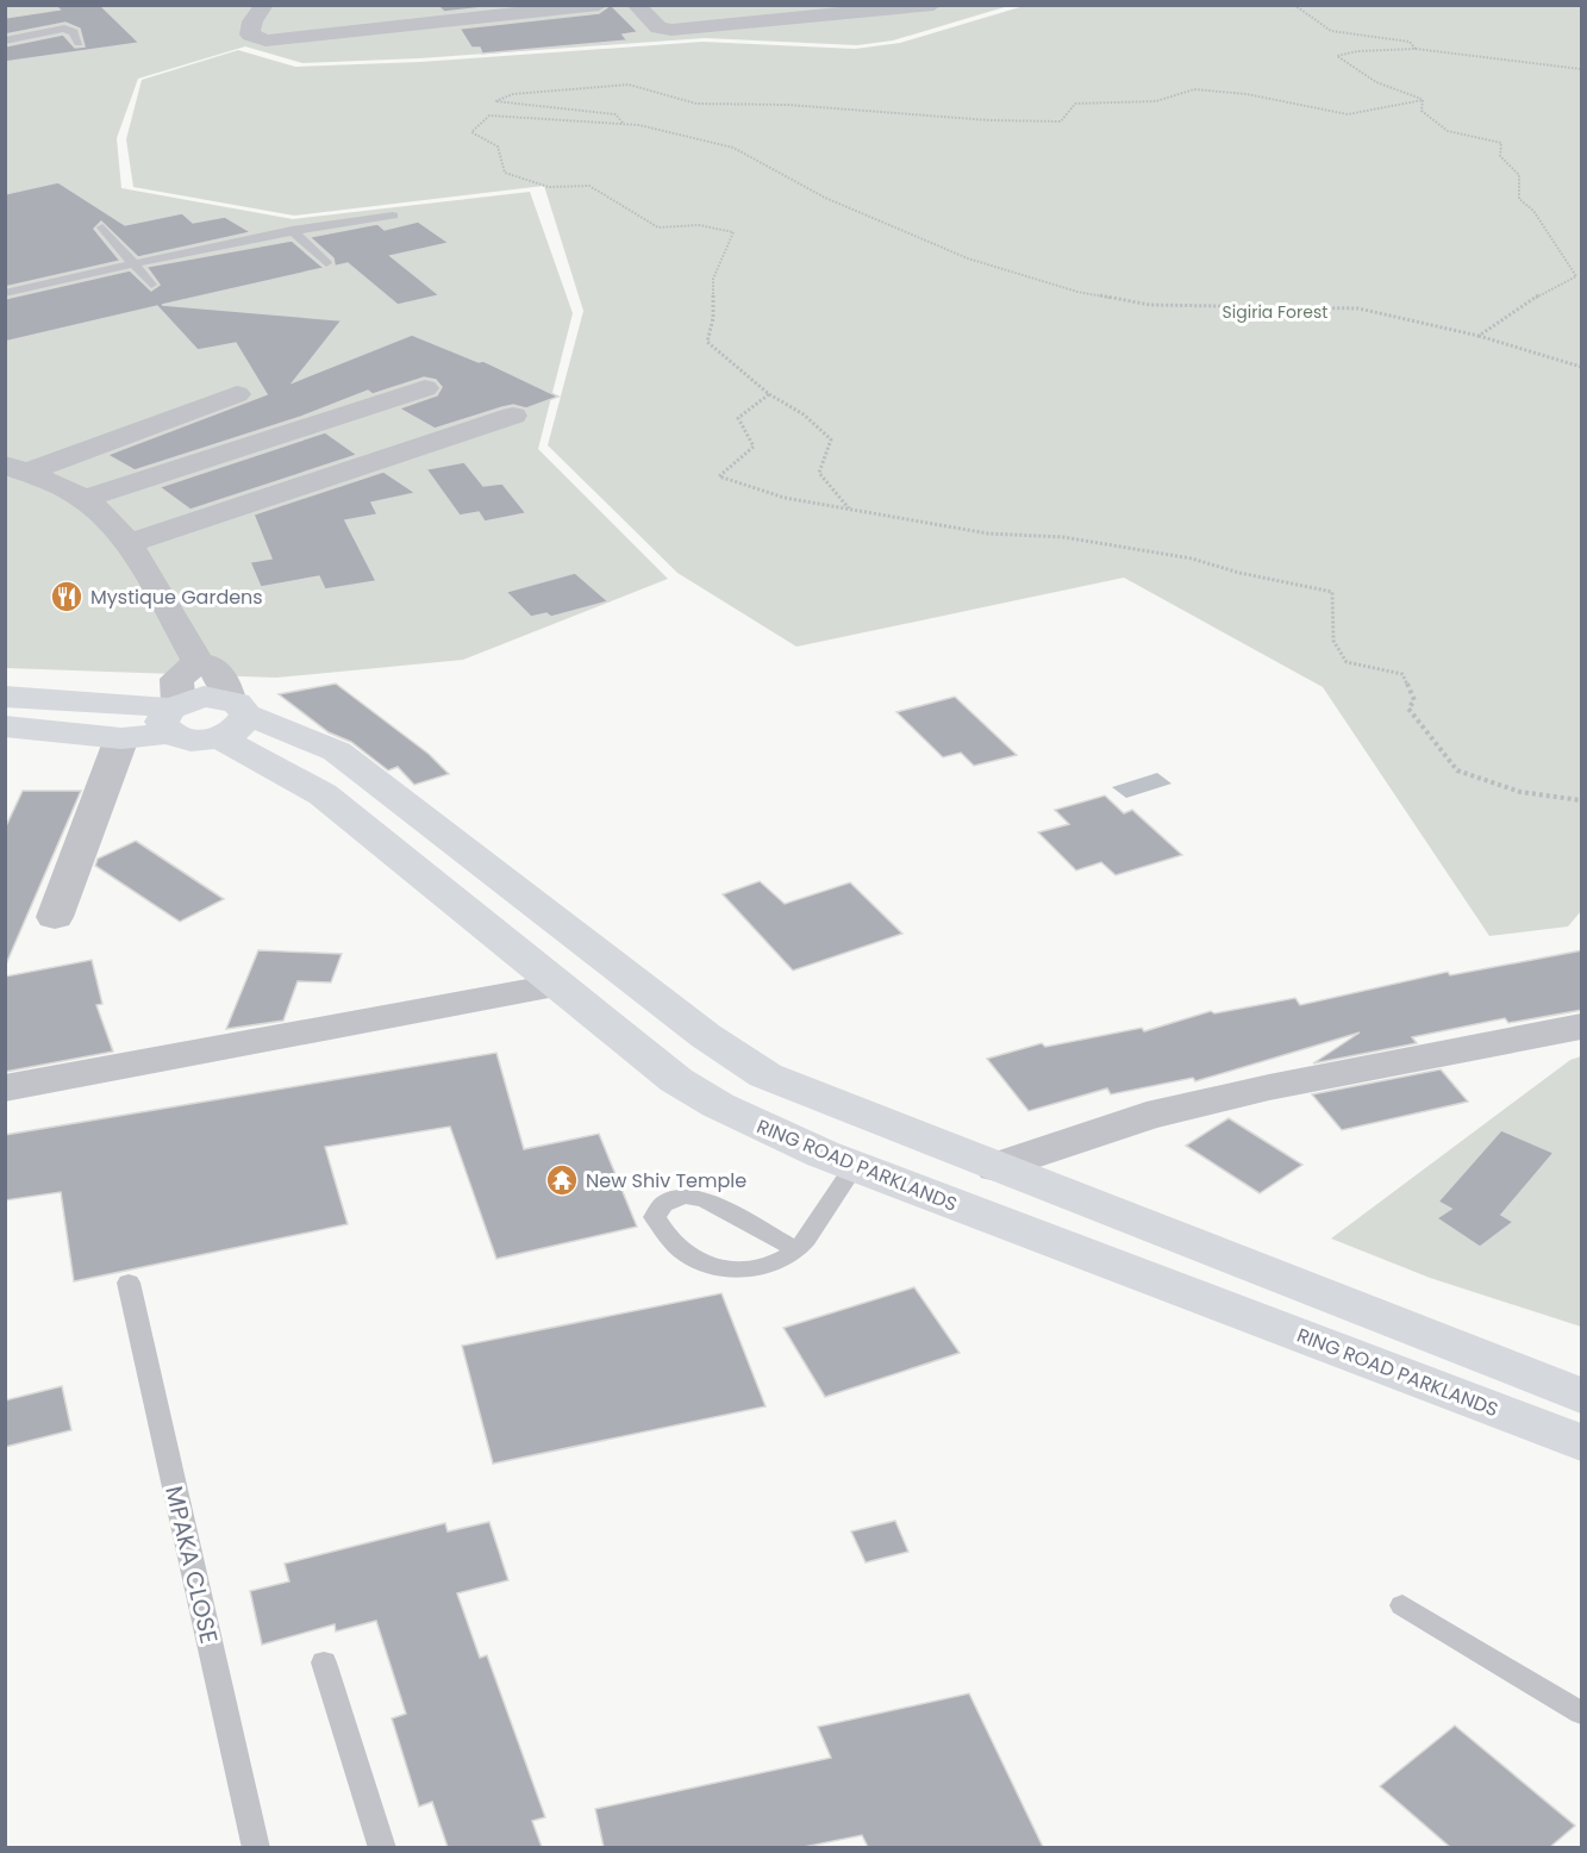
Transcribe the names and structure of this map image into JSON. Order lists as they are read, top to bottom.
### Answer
{
  "streets": {
    "street": ["RING ROAD PARKLANDS"],
    "lane": ["MPAKA CLOSE"]
  },
  "parks": ["Sigiria Forest"],
  "places": {
    "restaurant": ["Mystique Gardens"],
    "temple": ["New Shiv Temple"]
  }
}
